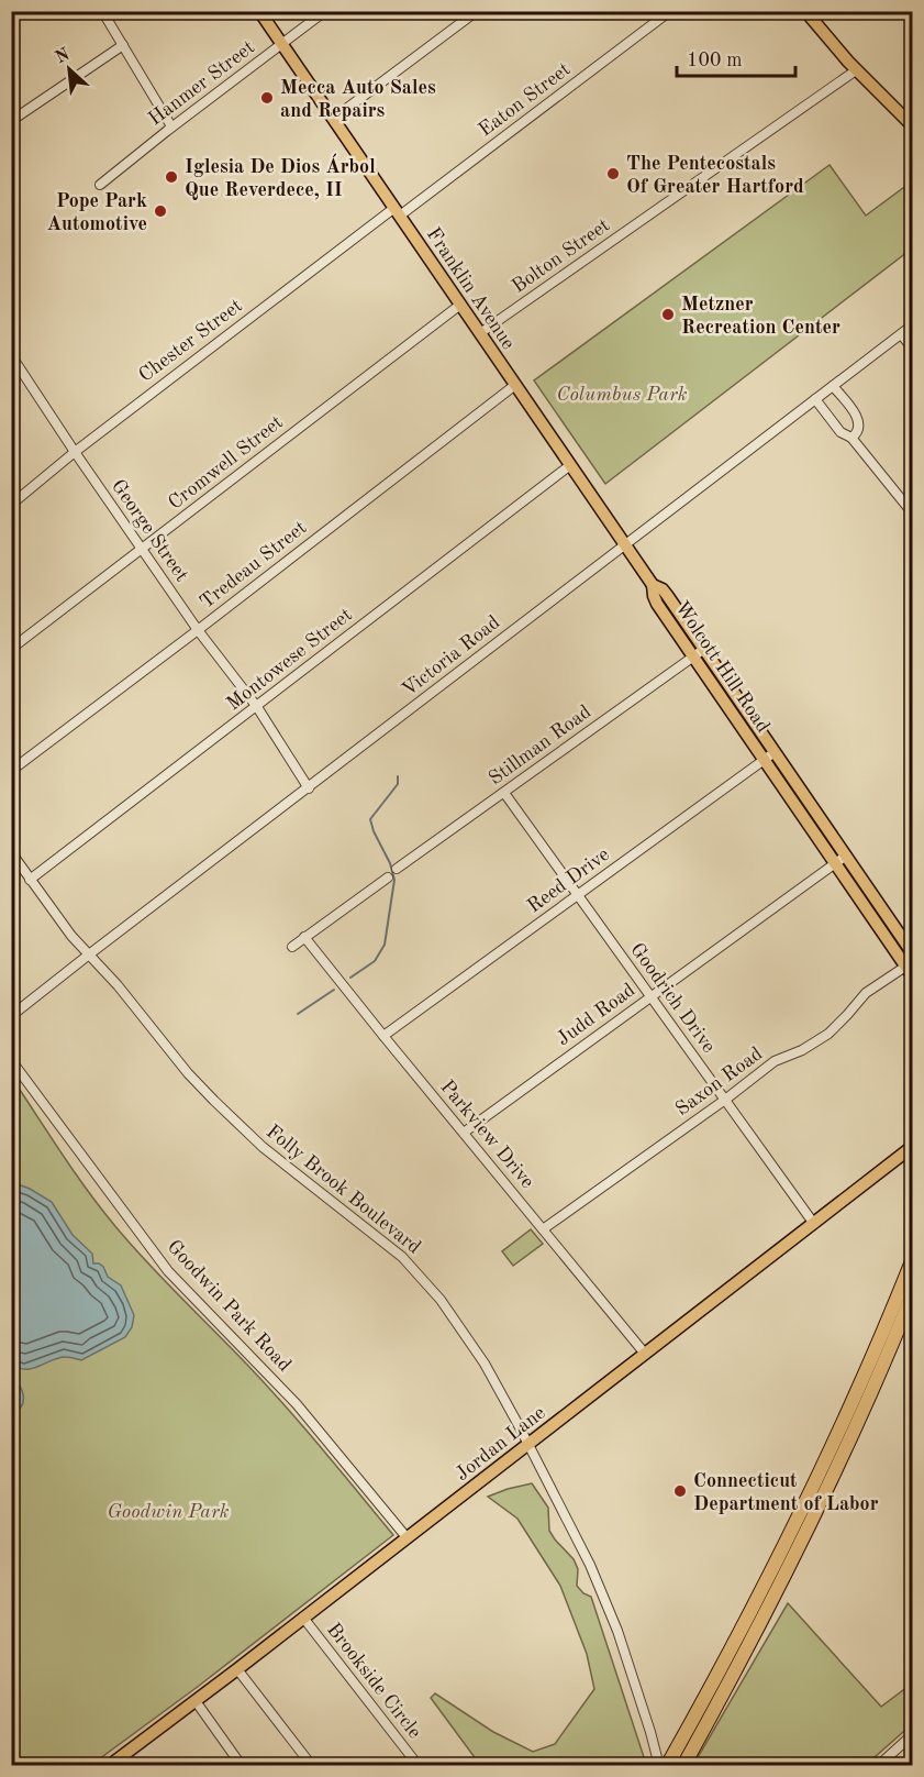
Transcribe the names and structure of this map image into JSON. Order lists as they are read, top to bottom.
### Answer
{
  "streets": {
    "main road": ["Franklin Avenue", "Wolcott Hill Road", "Jordan Lane"],
    "street": [
      "Hanmer Street",
      "Eaton Street",
      "Bolton Street",
      "Chester Street",
      "Cromwell Street",
      "George Street",
      "Tredeau Street",
      "Victoria Road",
      "Montowese Street",
      "Stillman Road",
      "Reed Drive",
      "Goodrich Drive",
      "Judd Road",
      "Saxon Road",
      "Parkview Drive",
      "Folly Brook Boulevard",
      "Goodwin Park Road",
      "Brookside Circle"
    ]
  },
  "crossings": [
    ["Hanmer Street", "Franklin Avenue"],
    ["Eaton Street", "Franklin Avenue"],
    ["Eaton Street", "Chester Street"],
    ["Bolton Street", "Franklin Avenue"],
    ["Franklin Avenue", "Chester Street"],
    ["Franklin Avenue", "Cromwell Street"],
    ["Franklin Avenue", "Tredeau Street"],
    ["Franklin Avenue", "Victoria Road"],
    ["Franklin Avenue", "Montowese Street"],
    ["Franklin Avenue", "Wolcott Hill Road"],
    ["Chester Street", "George Street"],
    ["Cromwell Street", "George Street"],
    ["George Street", "Tredeau Street"],
    ["George Street", "Victoria Road"],
    ["George Street", "Montowese Street"],
    ["Victoria Road", "Folly Brook Boulevard"],
    ["Montowese Street", "Folly Brook Boulevard"],
    ["Wolcott Hill Road", "Stillman Road"],
    ["Wolcott Hill Road", "Reed Drive"],
    ["Wolcott Hill Road", "Judd Road"],
    ["Wolcott Hill Road", "Saxon Road"],
    ["Stillman Road", "Goodrich Drive"],
    ["Reed Drive", "Goodrich Drive"],
    ["Reed Drive", "Parkview Drive"],
    ["Goodrich Drive", "Judd Road"],
    ["Goodrich Drive", "Saxon Road"],
    ["Goodrich Drive", "Jordan Lane"],
    ["Judd Road", "Parkview Drive"],
    ["Saxon Road", "Parkview Drive"],
    ["Parkview Drive", "Jordan Lane"],
    ["Folly Brook Boulevard", "Jordan Lane"],
    ["Goodwin Park Road", "Jordan Lane"],
    ["Jordan Lane", "Brookside Circle"]
  ],
  "parks": ["Columbus Park", "Goodwin Park"],
  "places": [
    "Mecca Auto Sales and Repairs",
    "The Pentecostals Of Greater Hartford",
    "Iglesia De Dios Árbol Que Reverdece, II",
    "Pope Park Automotive",
    "Metzner Recreation Center",
    "Connecticut Department of Labor"
  ],
  "scale_bar": "100 m",
  "north": "top left"
}
